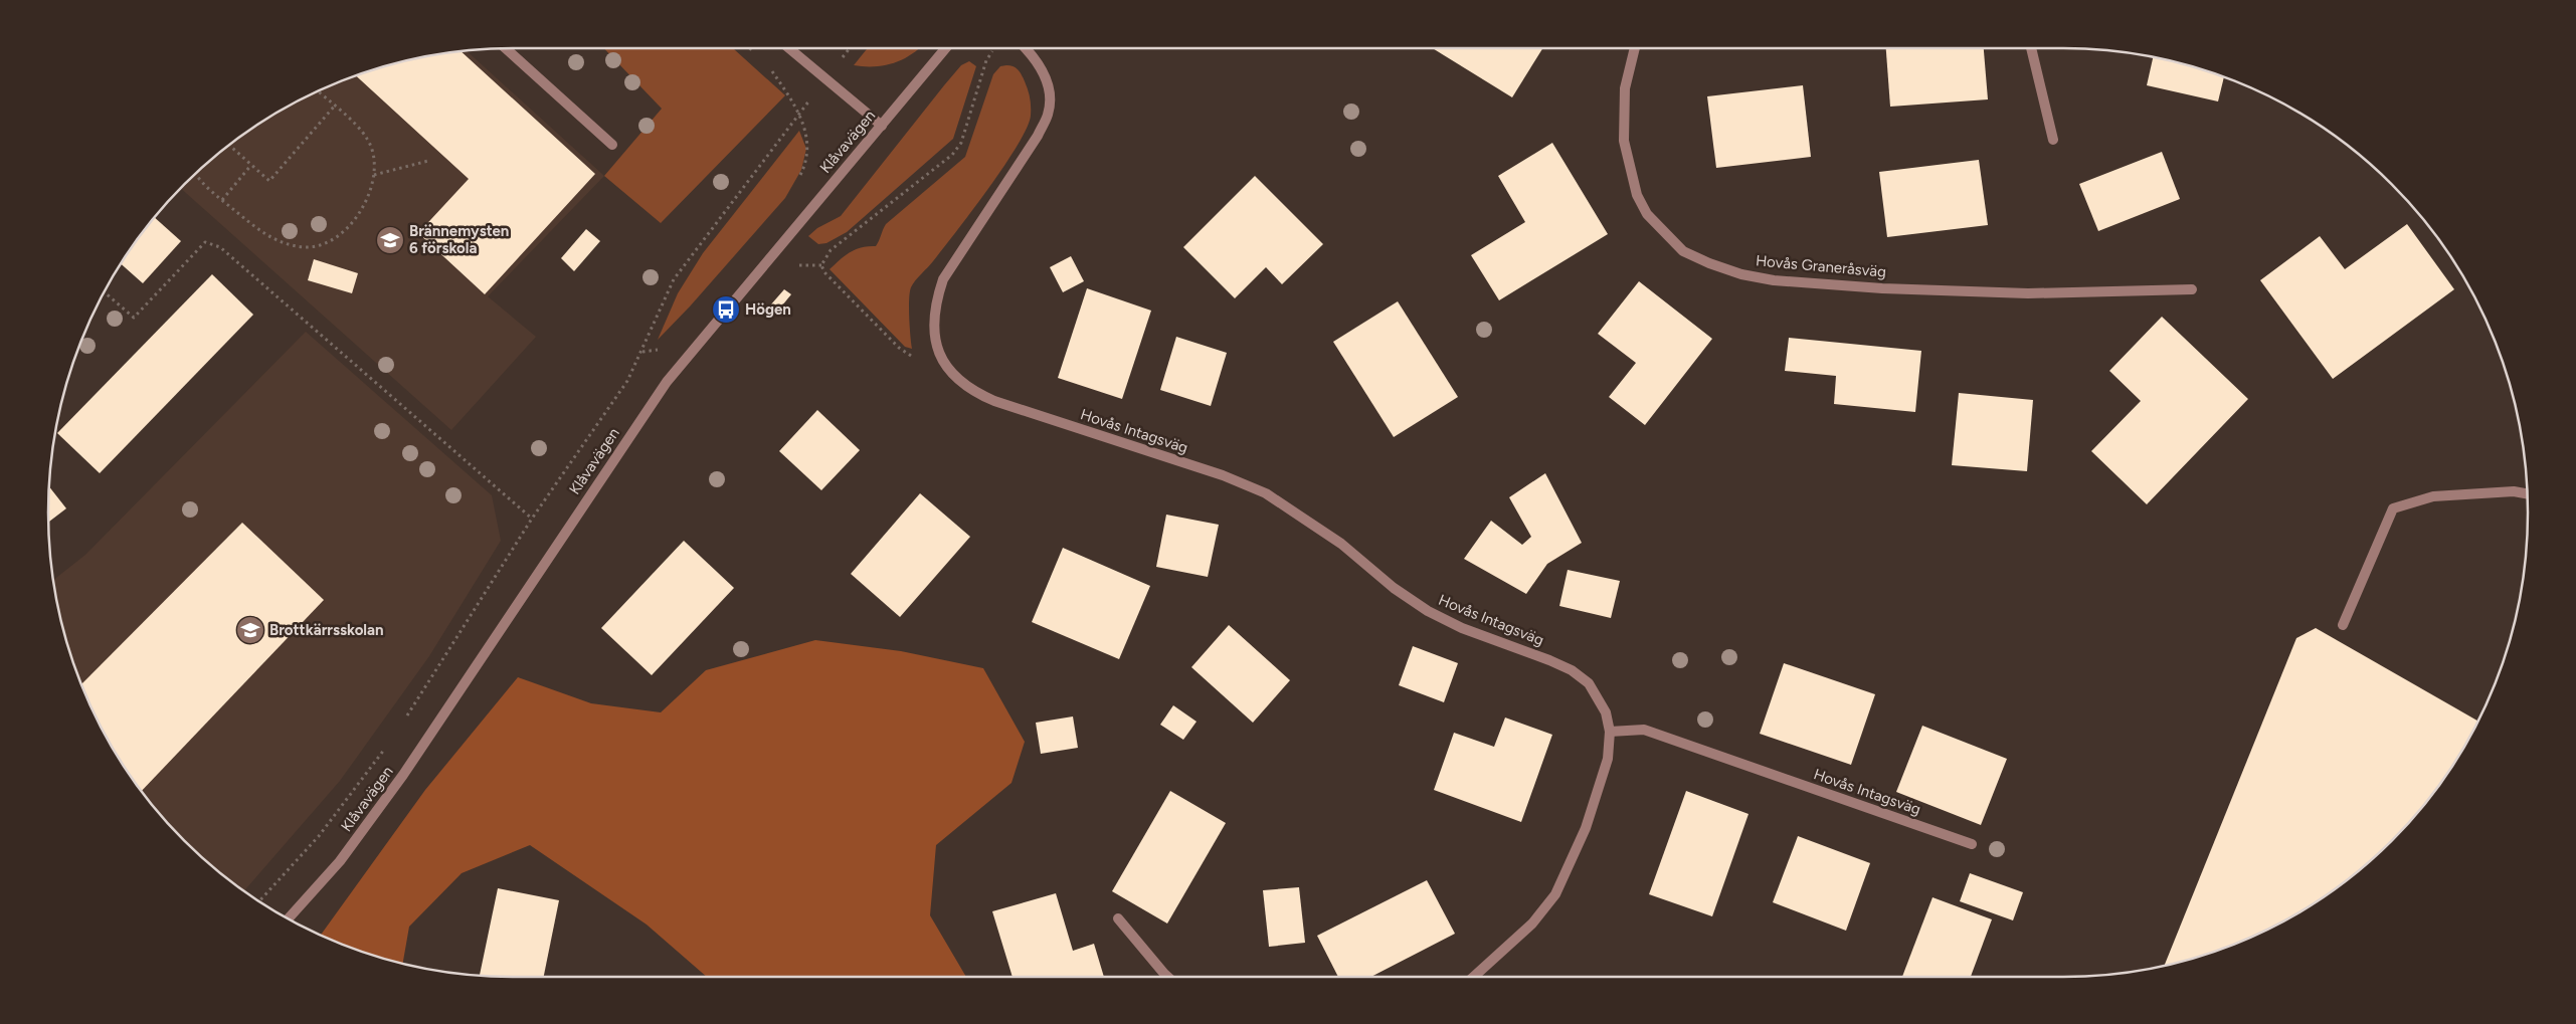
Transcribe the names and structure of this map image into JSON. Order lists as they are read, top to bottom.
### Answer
{
  "streets": {
    "street": ["Klåvavägen", "Hovås Graneråsväg", "Hovås Intagsväg"]
  },
  "places": {
    "school or university": ["Brännemysten 6 förskola", "Brottkärrsskolan"],
    "bus stop": ["Högen"]
  }
}
